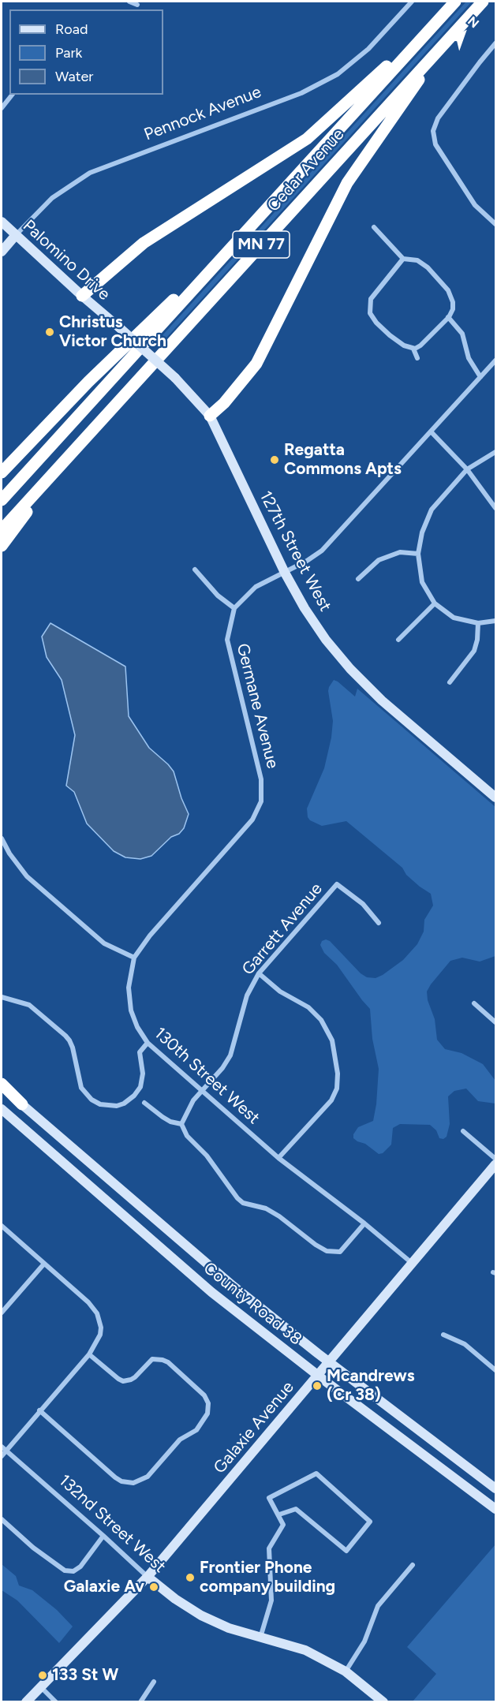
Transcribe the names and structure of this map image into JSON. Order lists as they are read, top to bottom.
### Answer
{
  "streets": {
    "highway": ["Cedar Avenue", "MN 77"],
    "street": [
      "Pennock Avenue",
      "Palomino Drive",
      "127th Street West",
      "Germane Avenue",
      "Garrett Avenue",
      "130th Street West",
      "County Road 38",
      "Galaxie Avenue",
      "132nd Street West"
    ]
  },
  "crossings": [
    ["Pennock Avenue", "Palomino Drive"],
    ["Palomino Drive", "127th Street West"],
    ["Germane Avenue", "130th Street West"],
    ["Garrett Avenue", "130th Street West"],
    ["130th Street West", "Galaxie Avenue"],
    ["County Road 38", "Galaxie Avenue"],
    ["Galaxie Avenue", "132nd Street West"]
  ],
  "places": [
    "Christus Victor Church",
    "Regatta Commons Apts",
    "Mcandrews (Cr 38)",
    "Frontier Phone company building",
    "Galaxie Av",
    "133 St W"
  ],
  "legend": ["Road", "Park", "Water"],
  "north": "top right"
}
